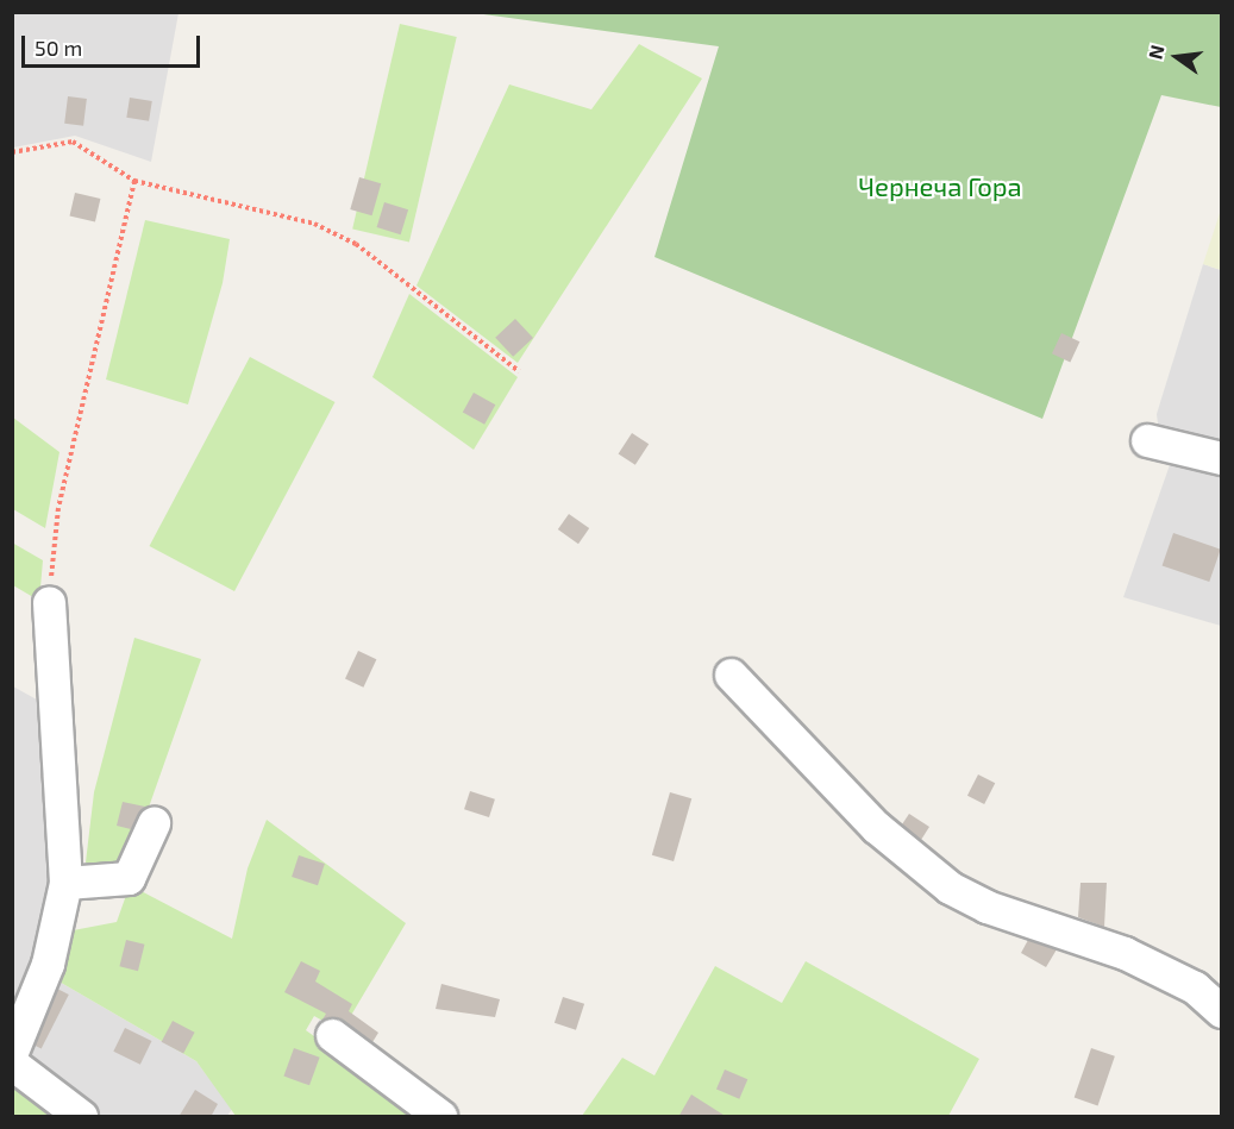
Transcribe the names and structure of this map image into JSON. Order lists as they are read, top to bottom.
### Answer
{
  "parks": ["Чернеча Гора"],
  "scale_bar": "50 m",
  "north": "left"
}
